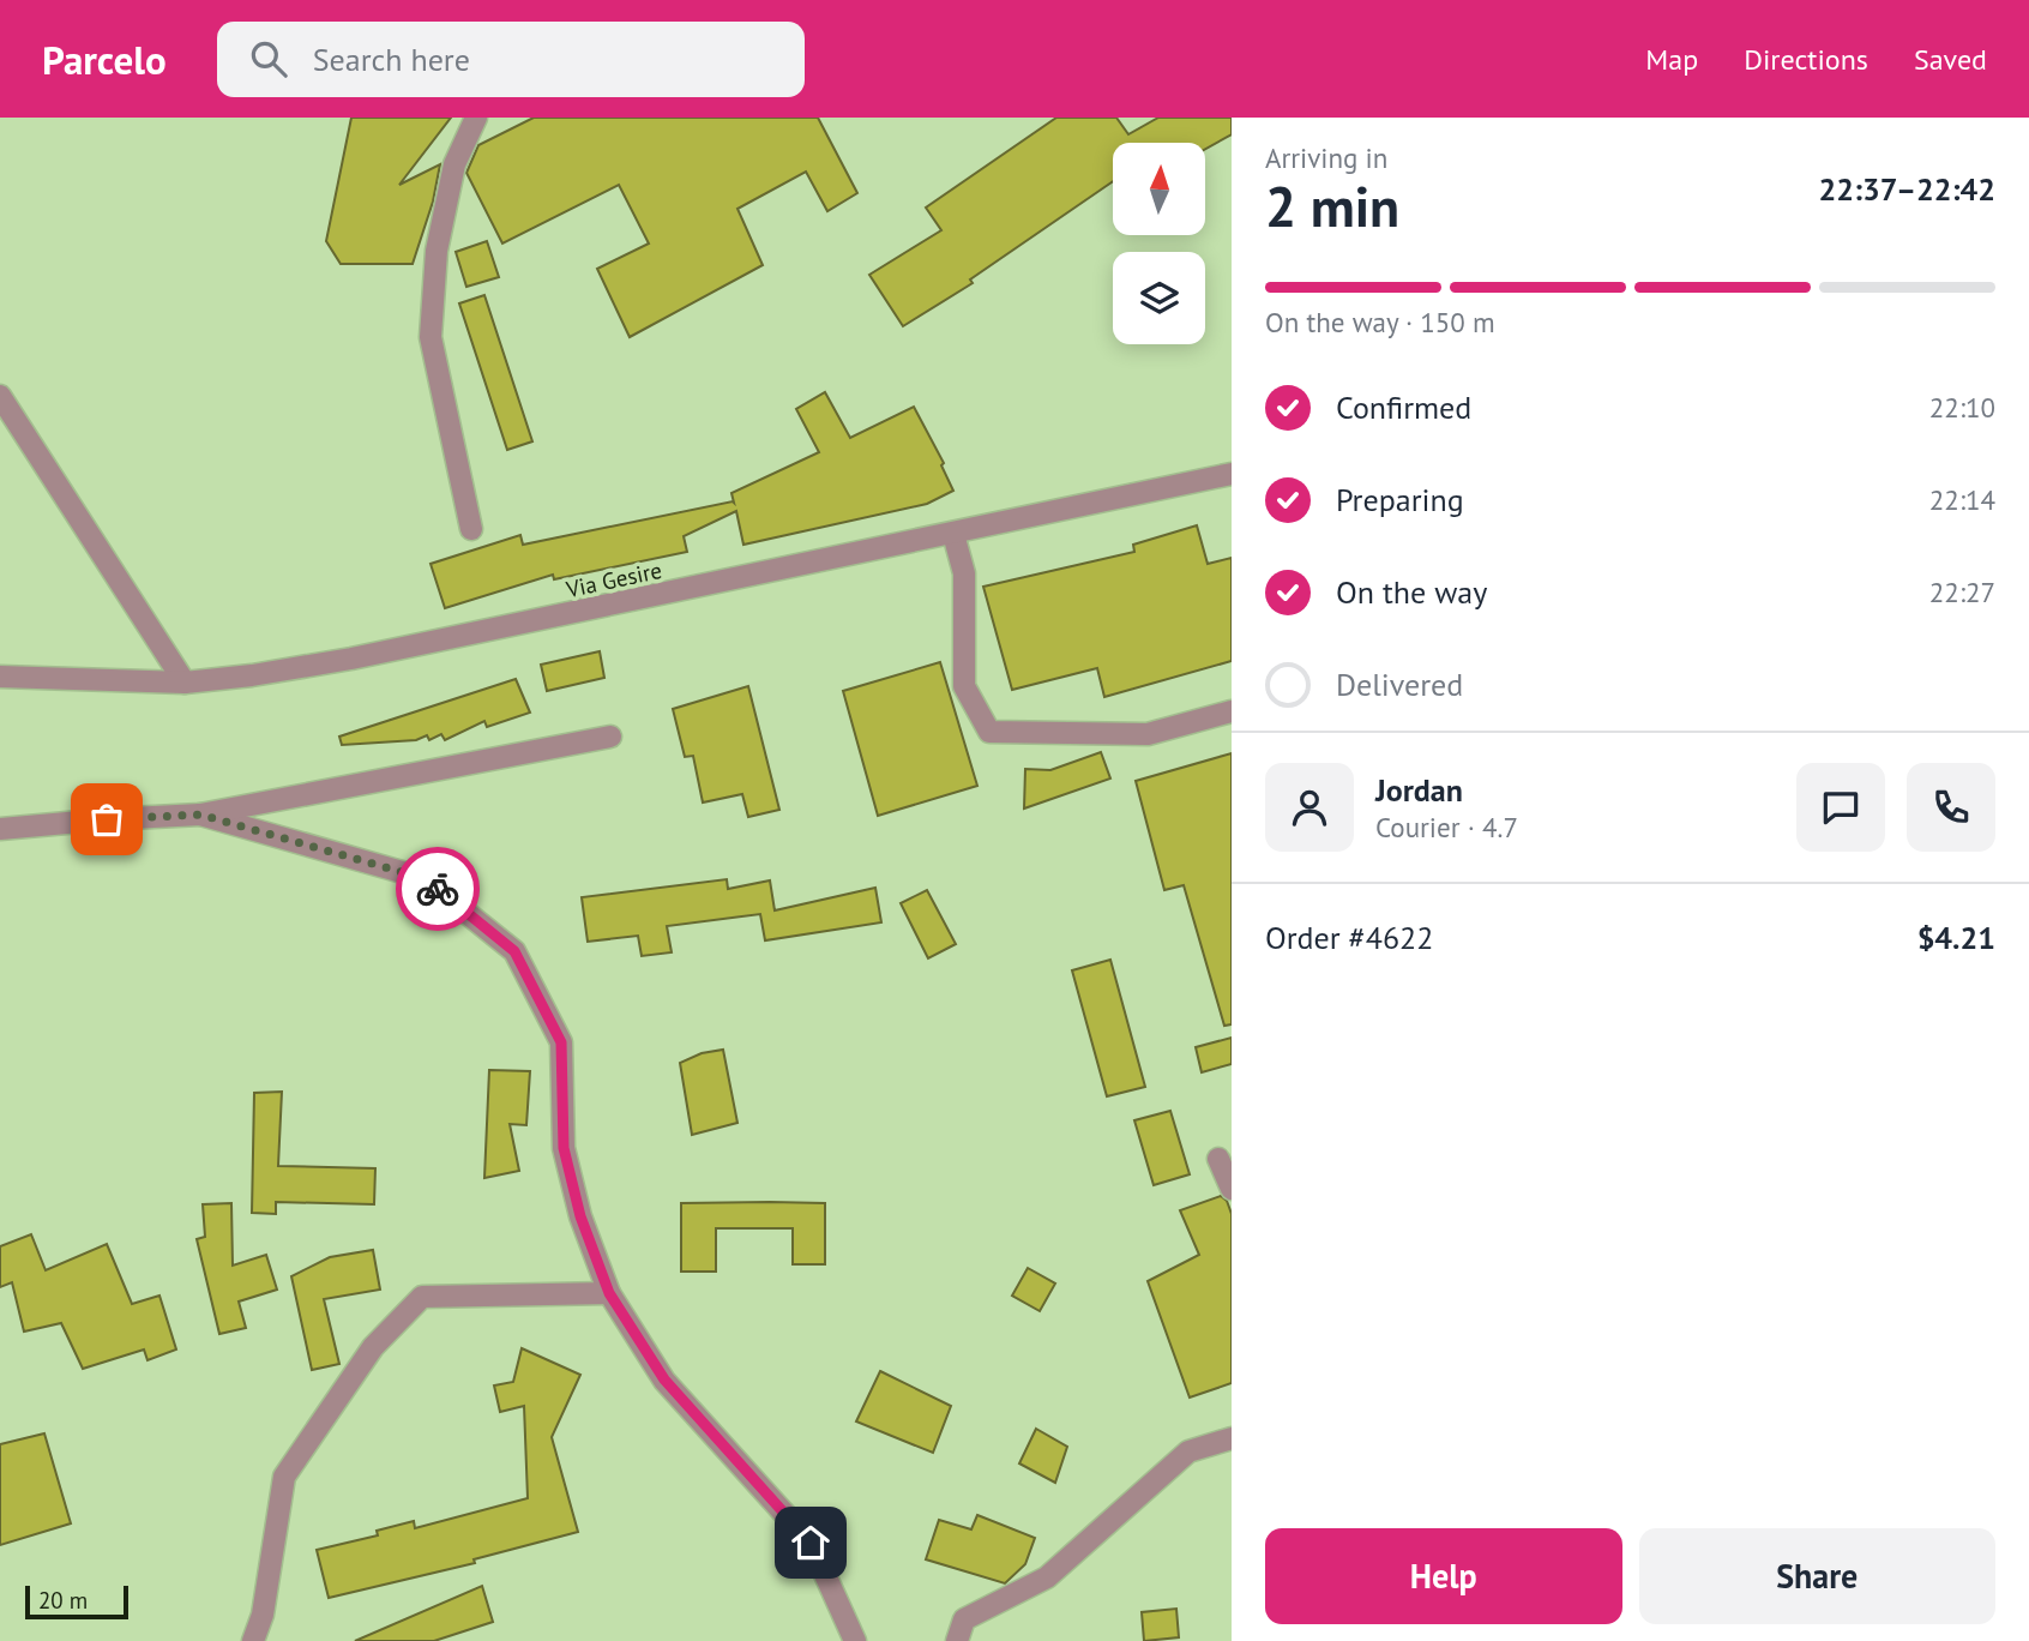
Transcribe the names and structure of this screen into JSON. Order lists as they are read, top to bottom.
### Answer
{
  "streets": {
    "street": ["Via Gesire"]
  },
  "scale_bar": "20 m",
  "north": "top",
  "page": {
    "header": "Parcelo",
    "search": "Search here",
    "nav": ["Map", "Directions", "Saved"],
    "heading": ["2 min", "Arriving in", "22:37–22:42"],
    "panel": [
      "Jordan",
      "Courier · 4.7",
      "Order #4622",
      "$4.21"
    ],
    "bar": "On the way · 150 m",
    "list": [
      ["Confirmed", "22:10"],
      ["Preparing", "22:14"],
      ["On the way", "22:27"],
      "Delivered"
    ],
    "buttons": ["Help", "Share"],
    "scale": "20 m"
  }
}
